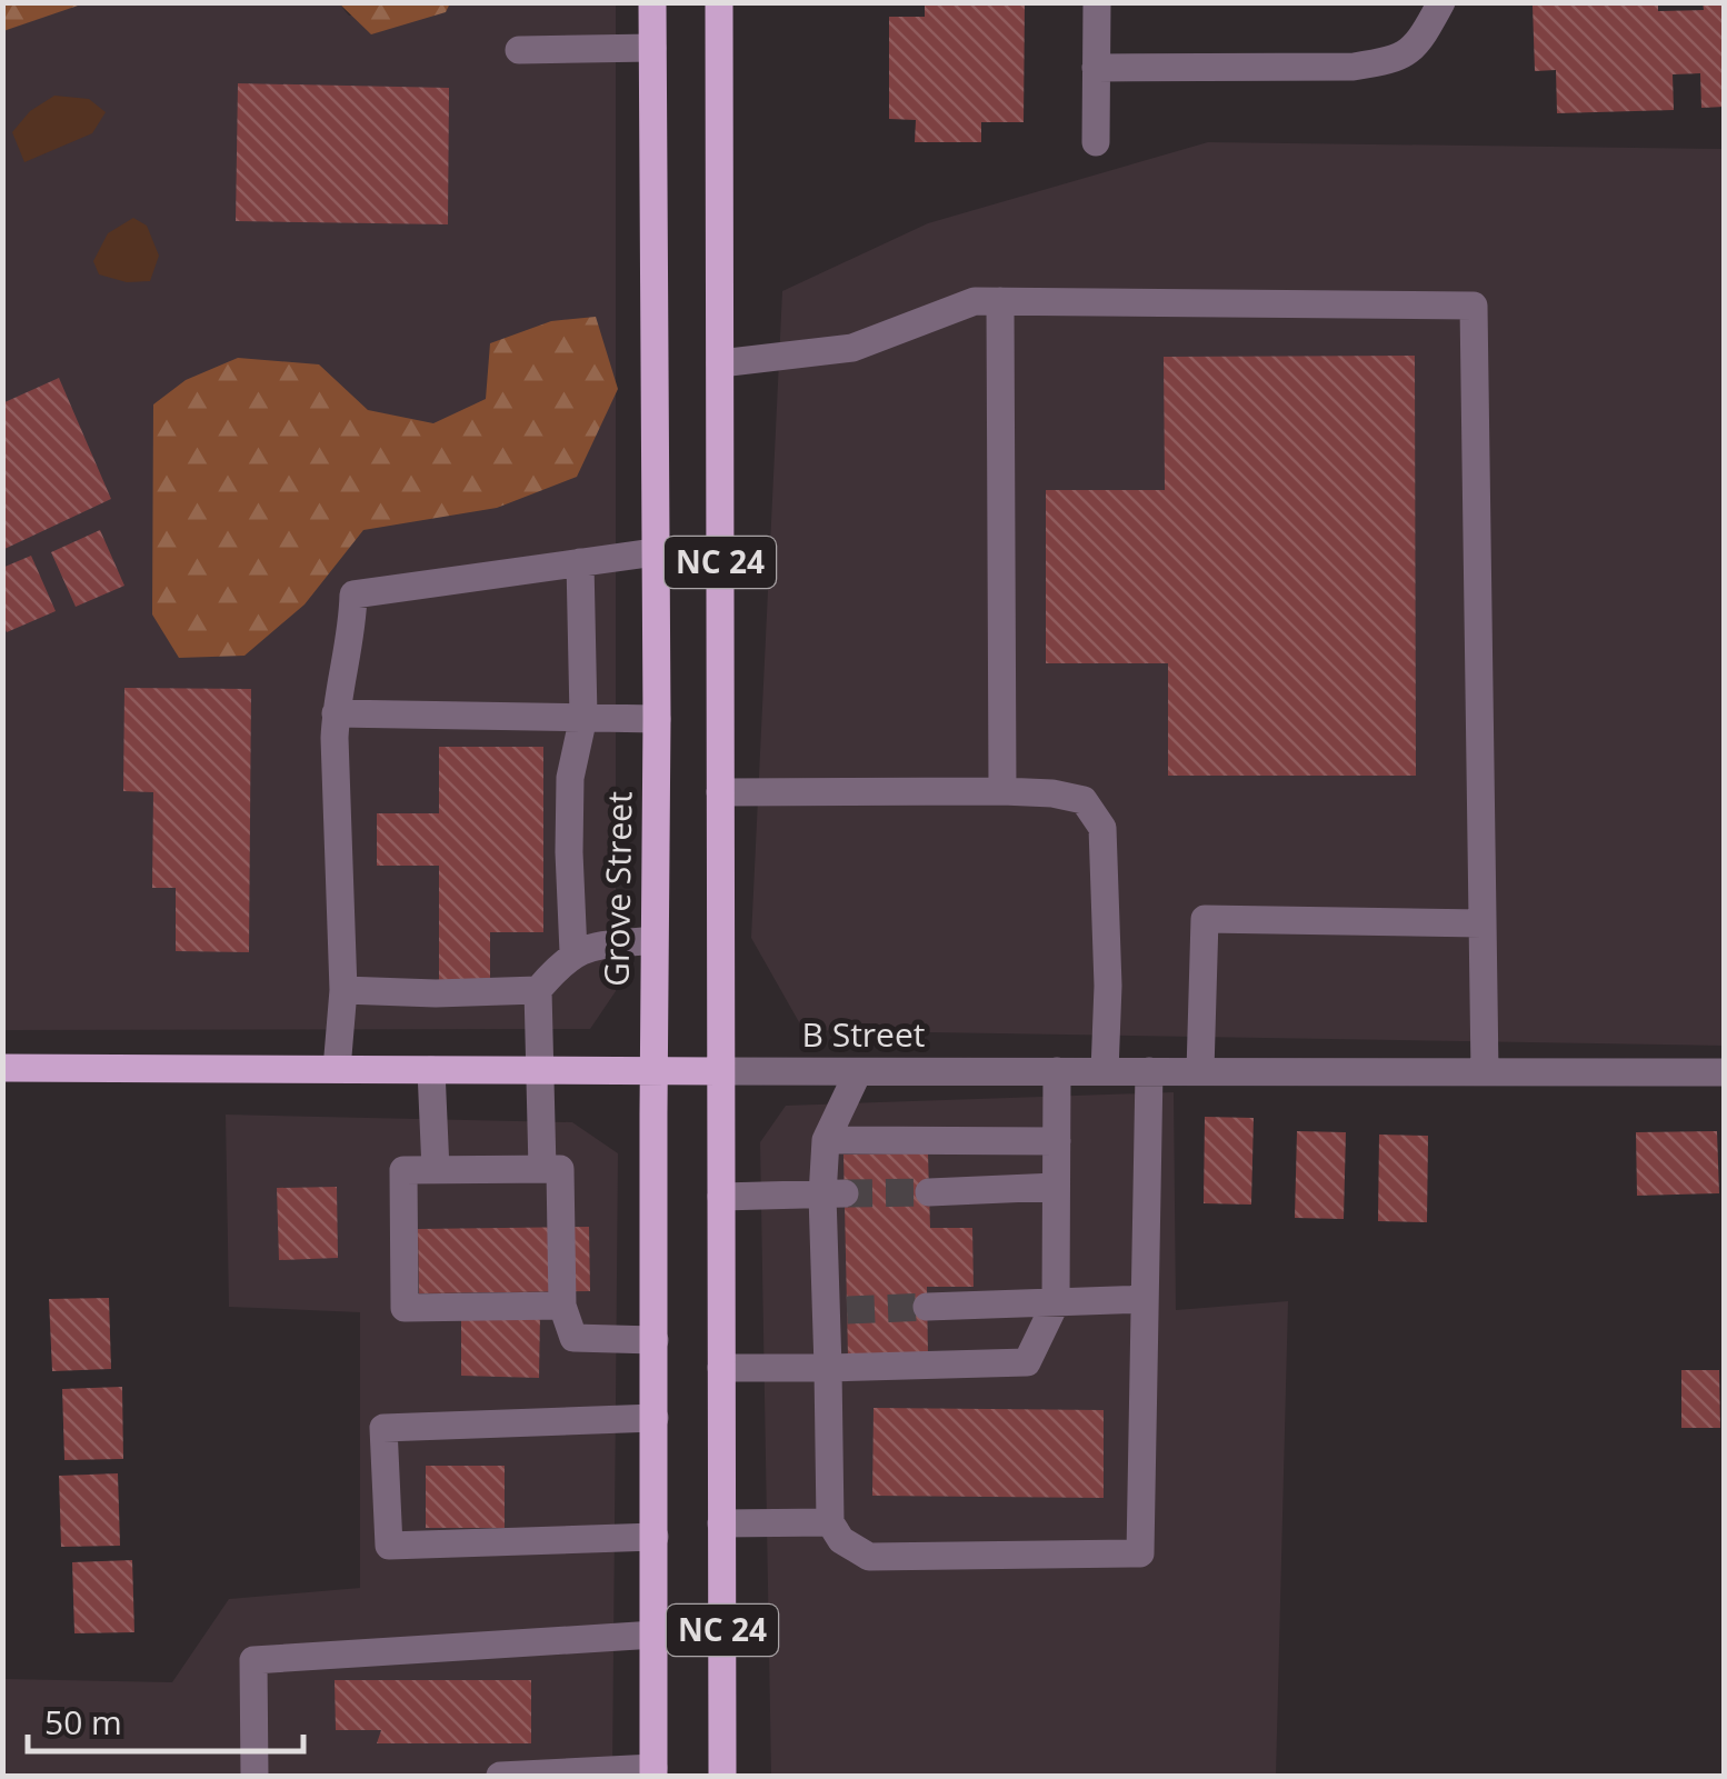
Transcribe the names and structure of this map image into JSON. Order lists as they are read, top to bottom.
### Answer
{
  "streets": {
    "main road": ["NC 24", "Grove Street", "B Street"]
  },
  "crossings": [
    ["NC 24", "B Street"],
    ["Grove Street", "B Street"]
  ],
  "scale_bar": "50 m"
}
